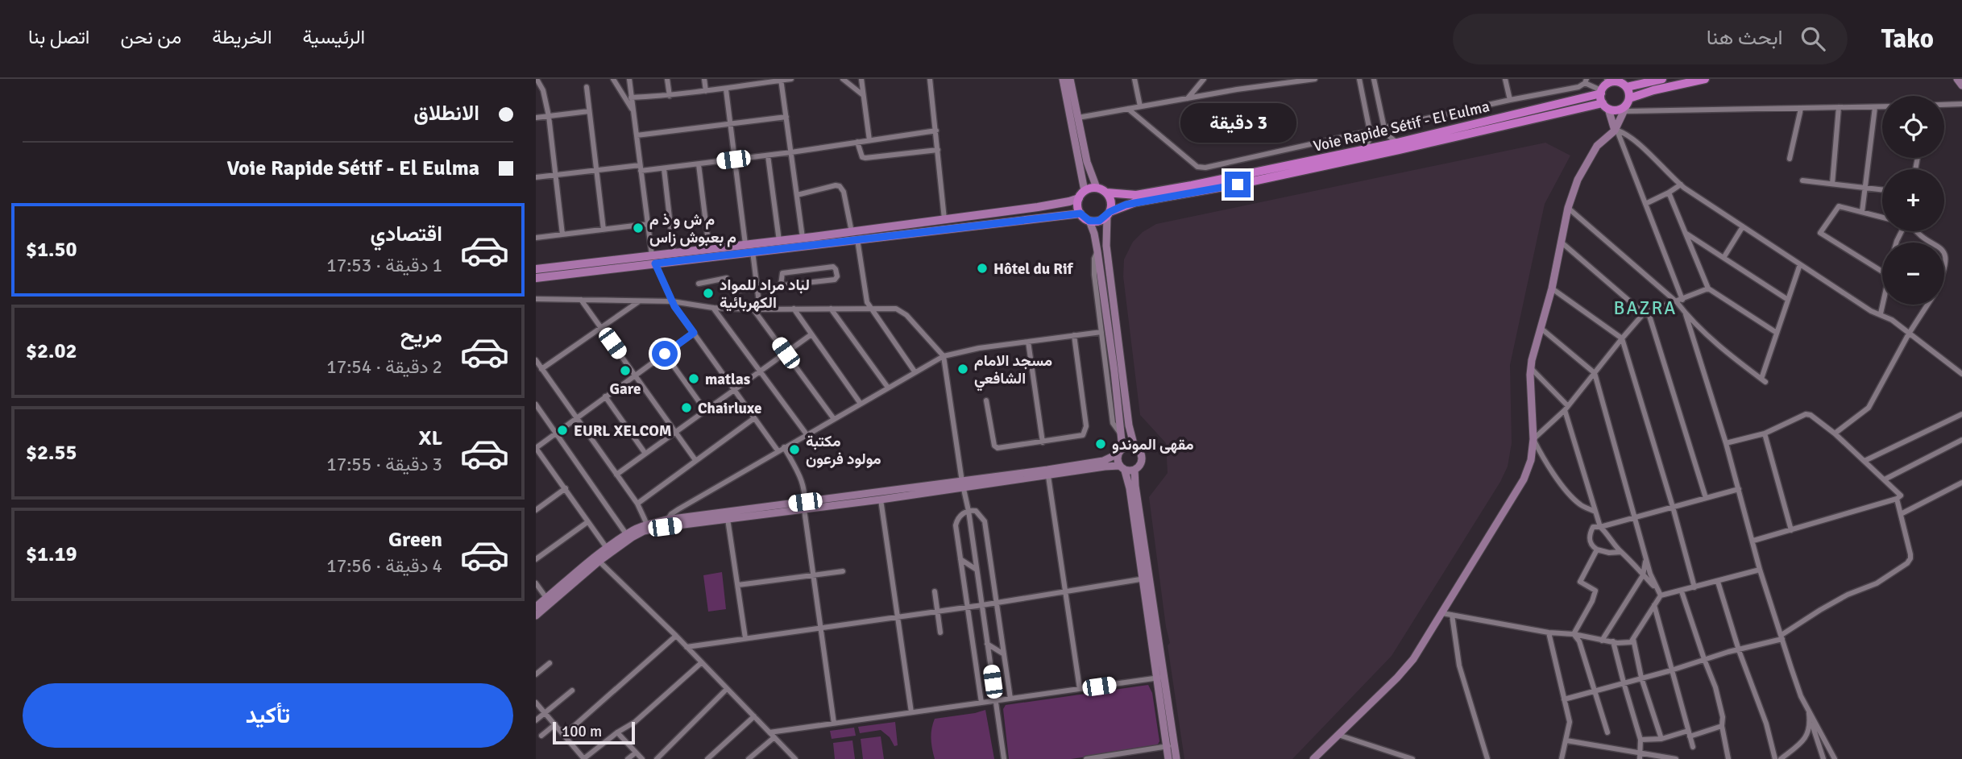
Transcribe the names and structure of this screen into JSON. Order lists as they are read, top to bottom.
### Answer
{
  "streets": {
    "highway": ["Voie Rapide Sétif - El Eulma"]
  },
  "districts": ["BAZRA"],
  "places": [
    "م ش و ذ م م بعبوش زاس",
    "Hôtel du Rif",
    "لباد مراد للمواد الكهربائية",
    "مسجد الامام الشافعي",
    "Gare",
    "matlas",
    "Chairluxe",
    "EURL XELCOM",
    "مقهى الموندو",
    "مكتبة مولود فرعون"
  ],
  "scale_bar": "100 m",
  "page": {
    "header": "Tako",
    "search": "ابحث هنا",
    "nav": [
      "الرئيسية",
      "الخريطة",
      "من نحن",
      "اتصل بنا"
    ],
    "banner": ["الانطلاق", "Voie Rapide Sétif - El Eulma"],
    "map_buttons": ["+", "−"],
    "bubble": "3 دقيقة",
    "list": [
      {
        "name": "اقتصادي",
        "note": "1 دقيقة · 17:53",
        "value": "$1.50"
      },
      {
        "name": "مريح",
        "note": "2 دقيقة · 17:54",
        "value": "$2.02"
      },
      {
        "name": "XL",
        "note": "3 دقيقة · 17:55",
        "value": "$2.55"
      },
      {
        "name": "Green",
        "note": "4 دقيقة · 17:56",
        "value": "$1.19"
      }
    ],
    "buttons": "تأكيد",
    "scale": "100 m"
  }
}
